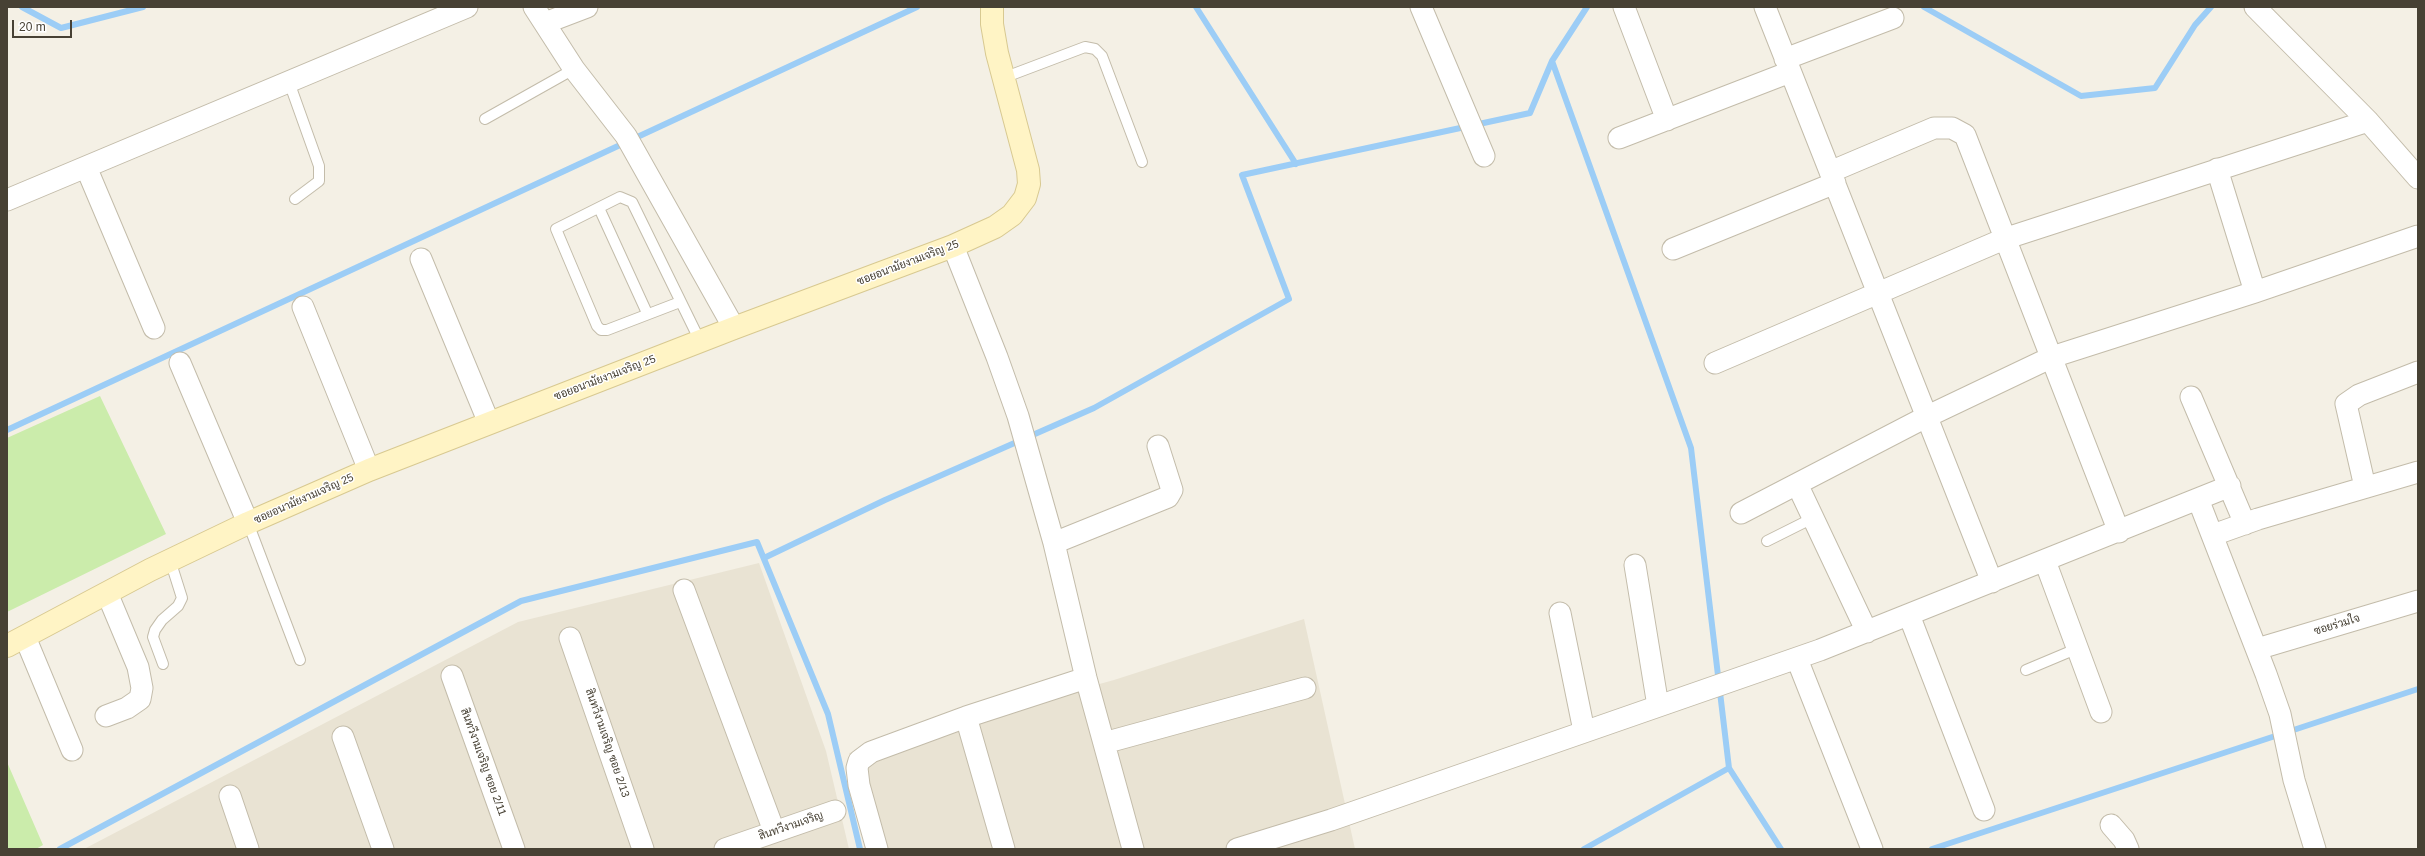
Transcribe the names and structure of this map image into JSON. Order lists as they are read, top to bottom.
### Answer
{
  "streets": {
    "street": [
      "ซอยอนามัยงามเจริญ 25",
      "ซอยร่วมใจ",
      "สินทวีงามเจริญ ซอย 2/13",
      "สินทวีงามเจริญ ซอย 2/11",
      "สินทวีงามเจริญ"
    ]
  },
  "scale_bar": "20 m"
}
